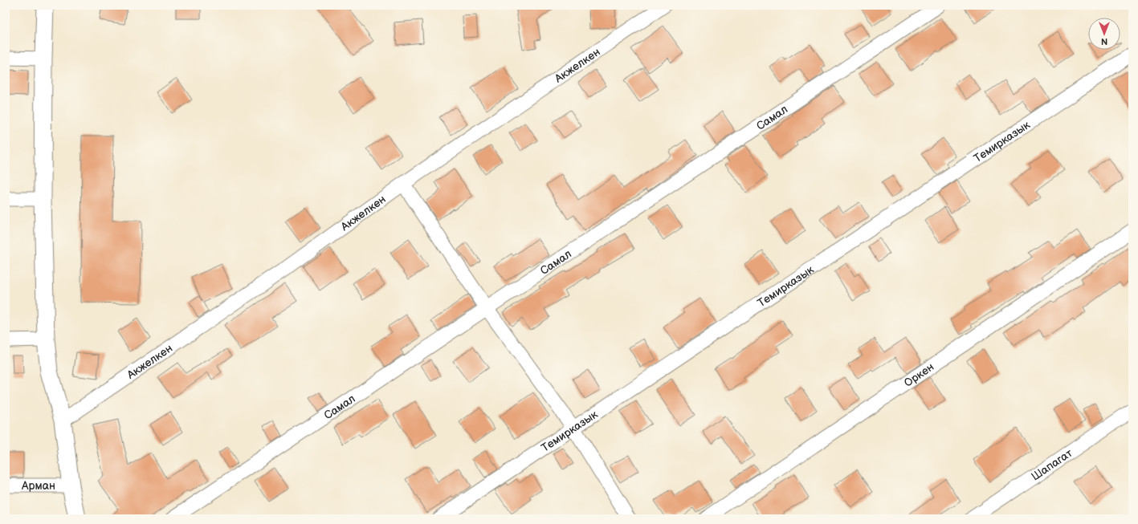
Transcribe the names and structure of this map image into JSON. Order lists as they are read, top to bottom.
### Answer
{
  "streets": {
    "street": [
      "Акжелкен",
      "Самал",
      "Темирказык",
      "Оркен",
      "Шапагат",
      "Арман"
    ]
  },
  "north": "bottom"
}
